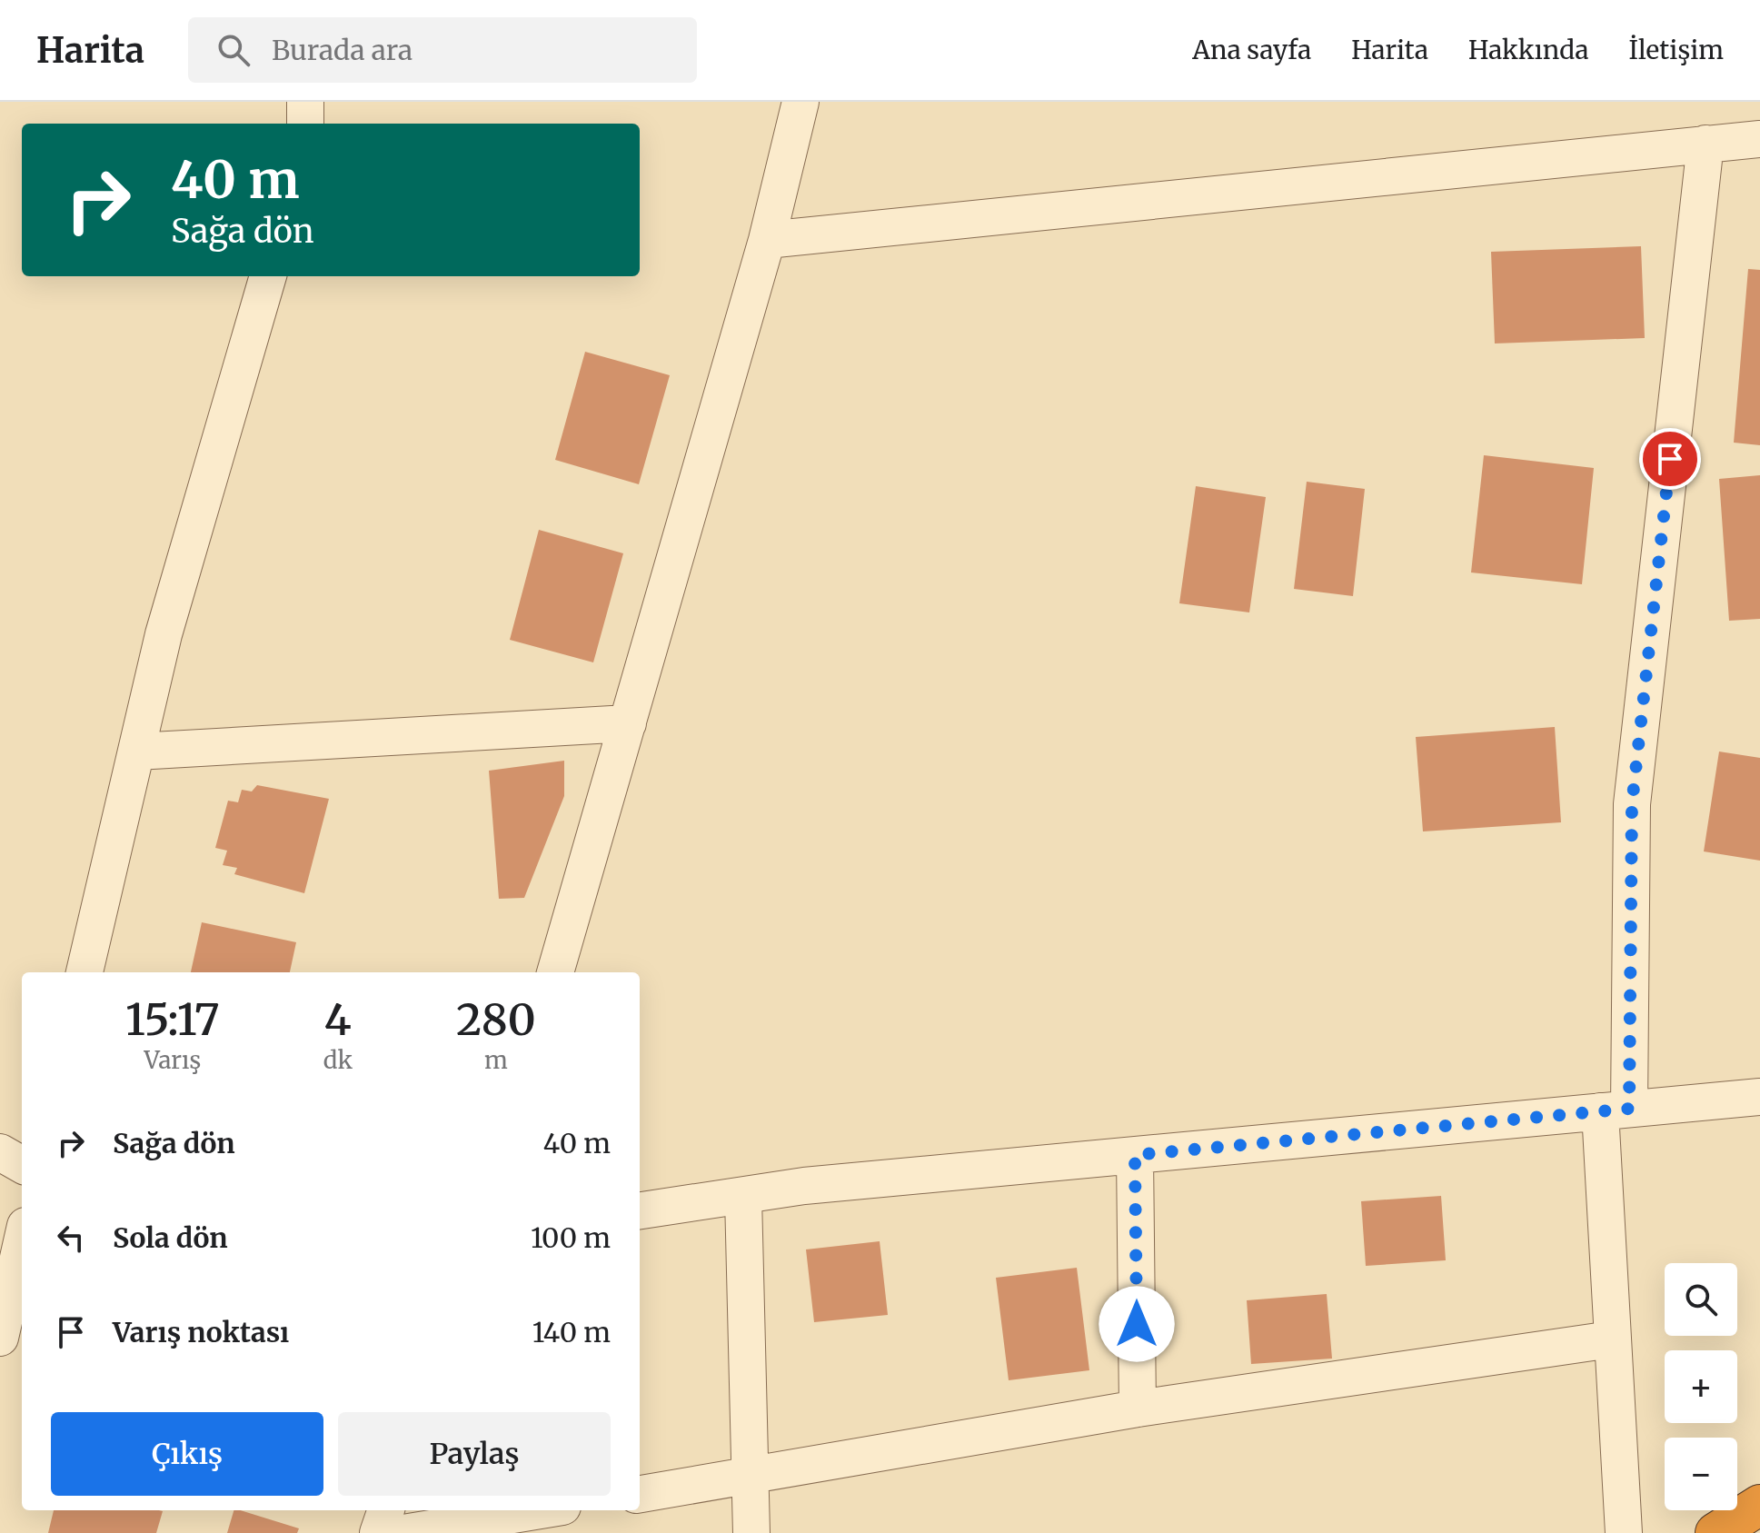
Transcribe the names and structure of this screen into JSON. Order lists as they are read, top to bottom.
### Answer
{
  "page": {
    "header": "Harita",
    "search": "Burada ara",
    "nav": [
      "Ana sayfa",
      "Harita",
      "Hakkında",
      "İletişim"
    ],
    "turn": ["40 m", "Sağa dön"],
    "eta": [
      "15:17",
      "Varış",
      "4",
      "dk",
      "280",
      "m"
    ],
    "list": [
      {
        "name": "Sağa dön",
        "value": "40 m"
      },
      {
        "name": "Sola dön",
        "value": "100 m"
      },
      {
        "name": "Varış noktası",
        "value": "140 m"
      }
    ],
    "map_buttons": ["+", "−"],
    "buttons": ["Çıkış", "Paylaş"]
  }
}
